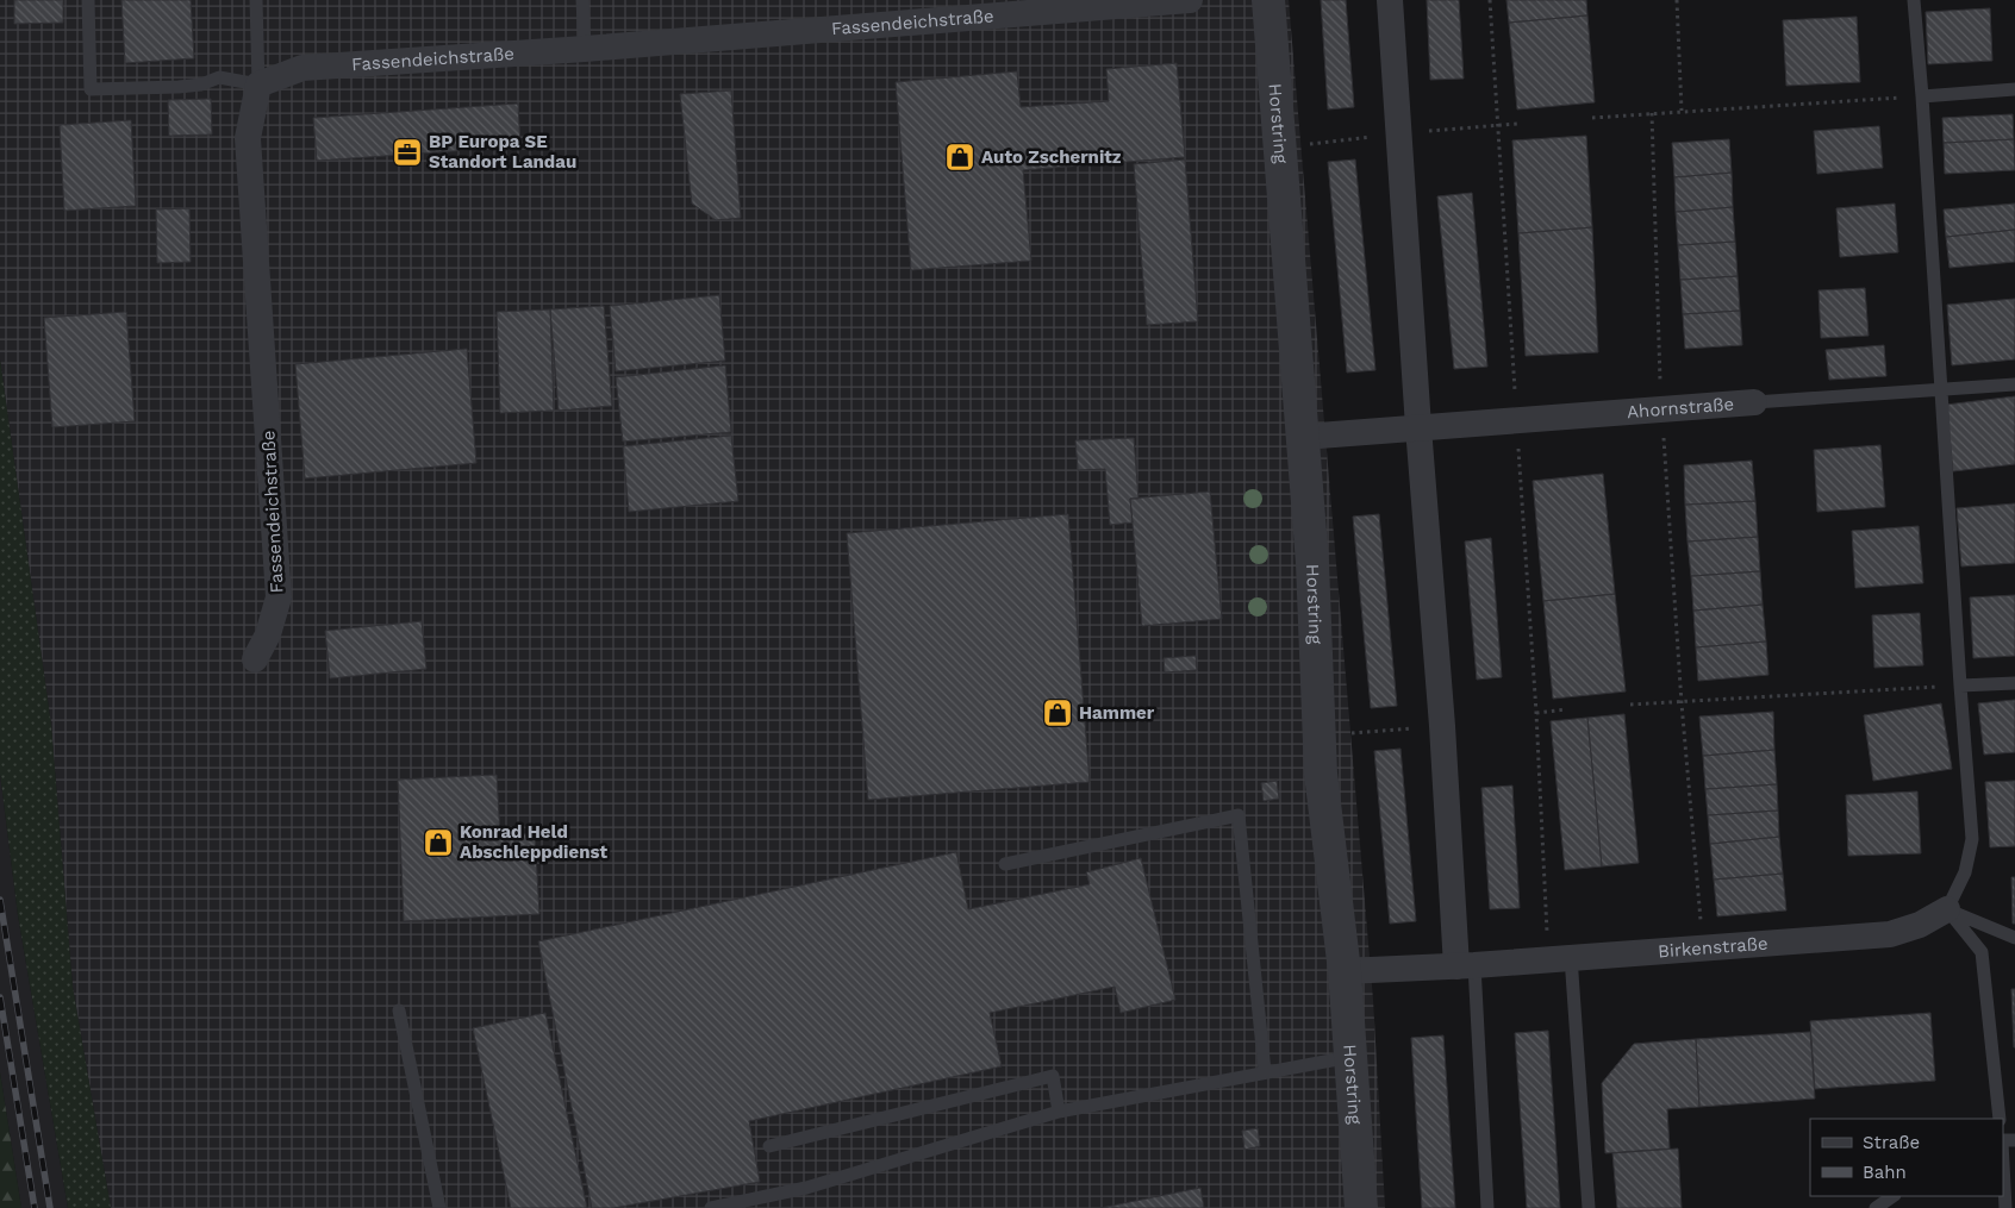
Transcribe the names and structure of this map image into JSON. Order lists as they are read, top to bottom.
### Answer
{
  "streets": {
    "street": [
      "Fassendeichstraße",
      "Horstring",
      "Ahornstraße",
      "Birkenstraße"
    ]
  },
  "crossings": [
    ["Horstring", "Ahornstraße"],
    ["Horstring", "Birkenstraße"]
  ],
  "places": {
    "office": ["BP Europa SE Standort Landau"],
    "shop": ["Auto Zschernitz", "Hammer", "Konrad Held Abschleppdienst"]
  },
  "legend": ["Straße", "Bahn"]
}
